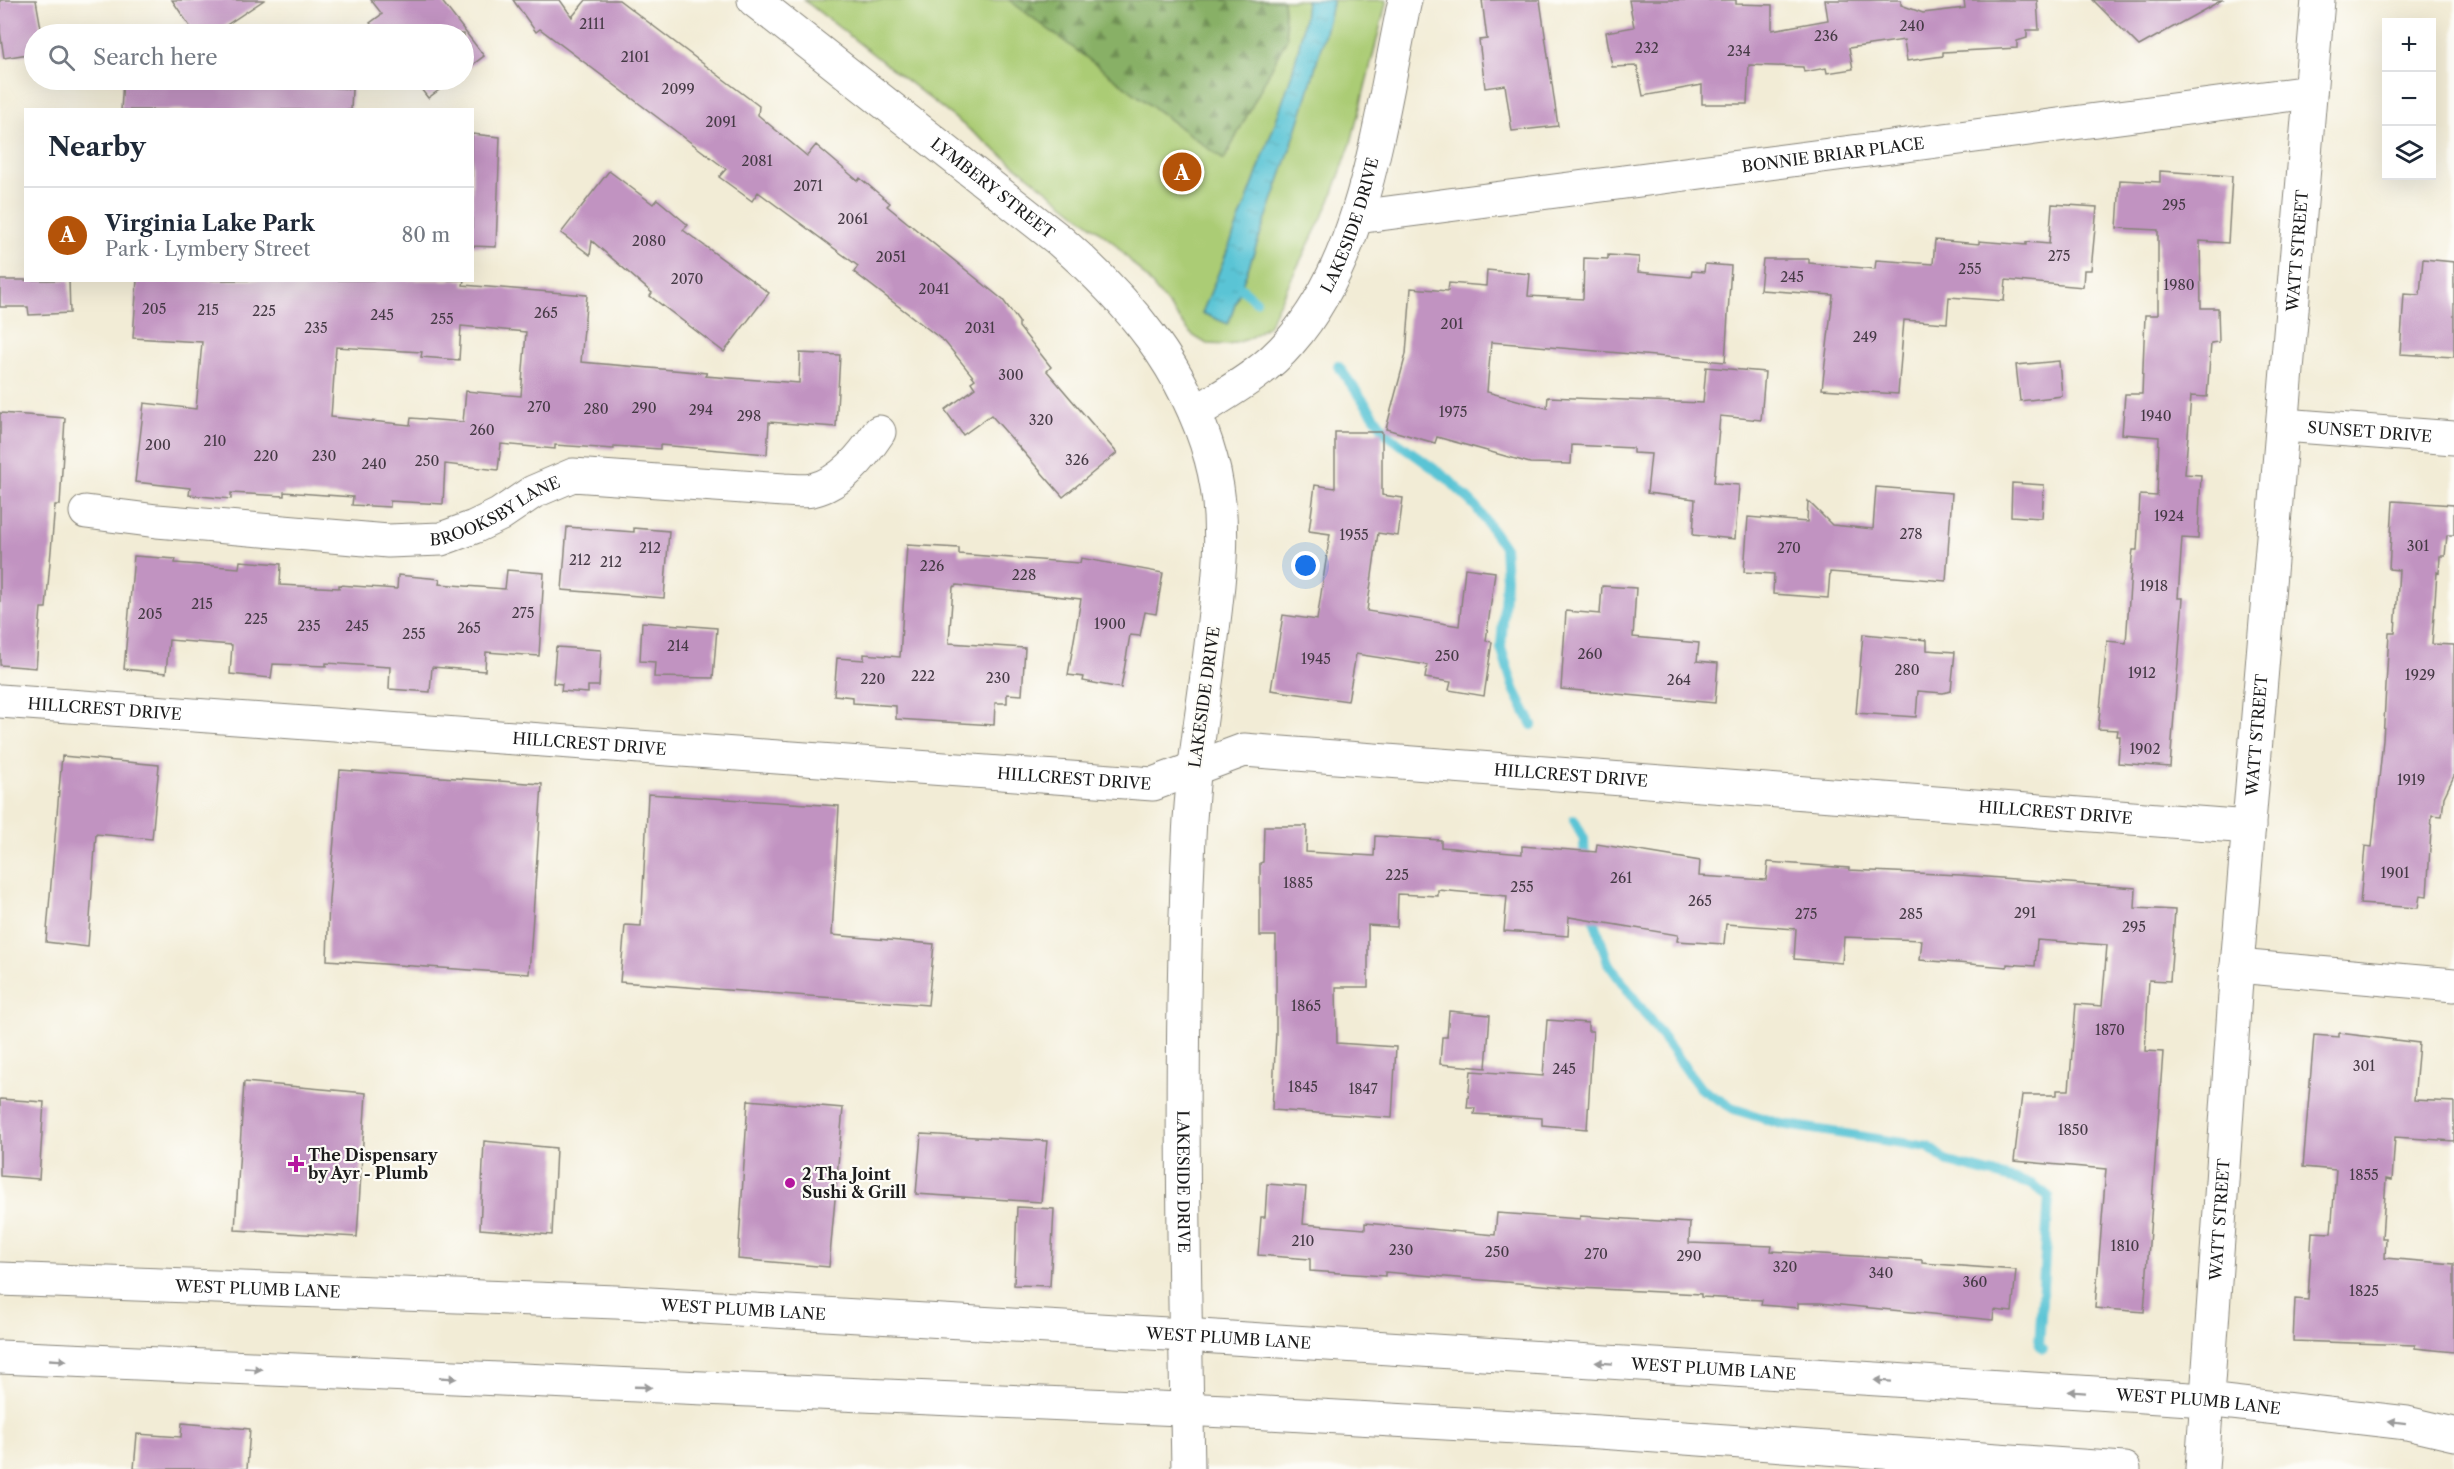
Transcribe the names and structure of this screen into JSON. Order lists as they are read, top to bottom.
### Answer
{
  "streets": {
    "street": [
      "BONNIE BRIAR PLACE",
      "LYMBERY STREET",
      "LAKESIDE DRIVE",
      "WATT STREET",
      "SUNSET DRIVE",
      "BROOKSBY LANE",
      "HILLCREST DRIVE",
      "WEST PLUMB LANE"
    ]
  },
  "crossings": [
    ["BONNIE BRIAR PLACE", "LAKESIDE DRIVE"],
    ["BONNIE BRIAR PLACE", "WATT STREET"],
    ["LYMBERY STREET", "LAKESIDE DRIVE"],
    ["LAKESIDE DRIVE", "HILLCREST DRIVE"],
    ["LAKESIDE DRIVE", "WEST PLUMB LANE"],
    ["WATT STREET", "SUNSET DRIVE"],
    ["WATT STREET", "HILLCREST DRIVE"],
    ["WATT STREET", "WEST PLUMB LANE"]
  ],
  "places": {
    "health": ["The Dispensary by Ayr - Plumb"],
    "other": ["2 Tha Joint Sushi & Grill"]
  },
  "house_numbers": [
    "2111",
    "240",
    "236",
    "232",
    "234",
    "2101",
    "2099",
    "2091",
    "2081",
    "2071",
    "295",
    "2061",
    "2080",
    "275",
    "2051",
    "255",
    "245",
    "2070",
    "1980",
    "2041",
    "205",
    "215",
    "225",
    "265",
    "245",
    "255",
    "201",
    "235",
    "2031",
    "249",
    "300",
    "270",
    "290",
    "280",
    "294",
    "1975",
    "298",
    "1940",
    "320",
    "260",
    "210",
    "200",
    "220",
    "230",
    "326",
    "250",
    "240",
    "1924",
    "278",
    "1955",
    "301",
    "212",
    "270",
    "212",
    "212",
    "226",
    "228",
    "1918",
    "215",
    "275",
    "205",
    "225",
    "1900",
    "235",
    "245",
    "265",
    "255",
    "214",
    "260",
    "250",
    "1945",
    "280",
    "1912",
    "1929",
    "222",
    "230",
    "220",
    "264",
    "1902",
    "1919",
    "1901",
    "225",
    "261",
    "1885",
    "255",
    "265",
    "291",
    "275",
    "285",
    "295",
    "1865",
    "1870",
    "301",
    "245",
    "1845",
    "1847",
    "1850",
    "1855",
    "210",
    "1810",
    "230",
    "250",
    "270",
    "290",
    "320",
    "340",
    "360",
    "1825"
  ],
  "page": {
    "map_buttons": ["+", "−"],
    "search": "Search here",
    "heading": "Nearby",
    "pins": "A",
    "list": [
      {
        "mark": "A",
        "name": "Virginia Lake Park",
        "note": "Park · Lymbery Street",
        "value": "80 m"
      }
    ]
  }
}
